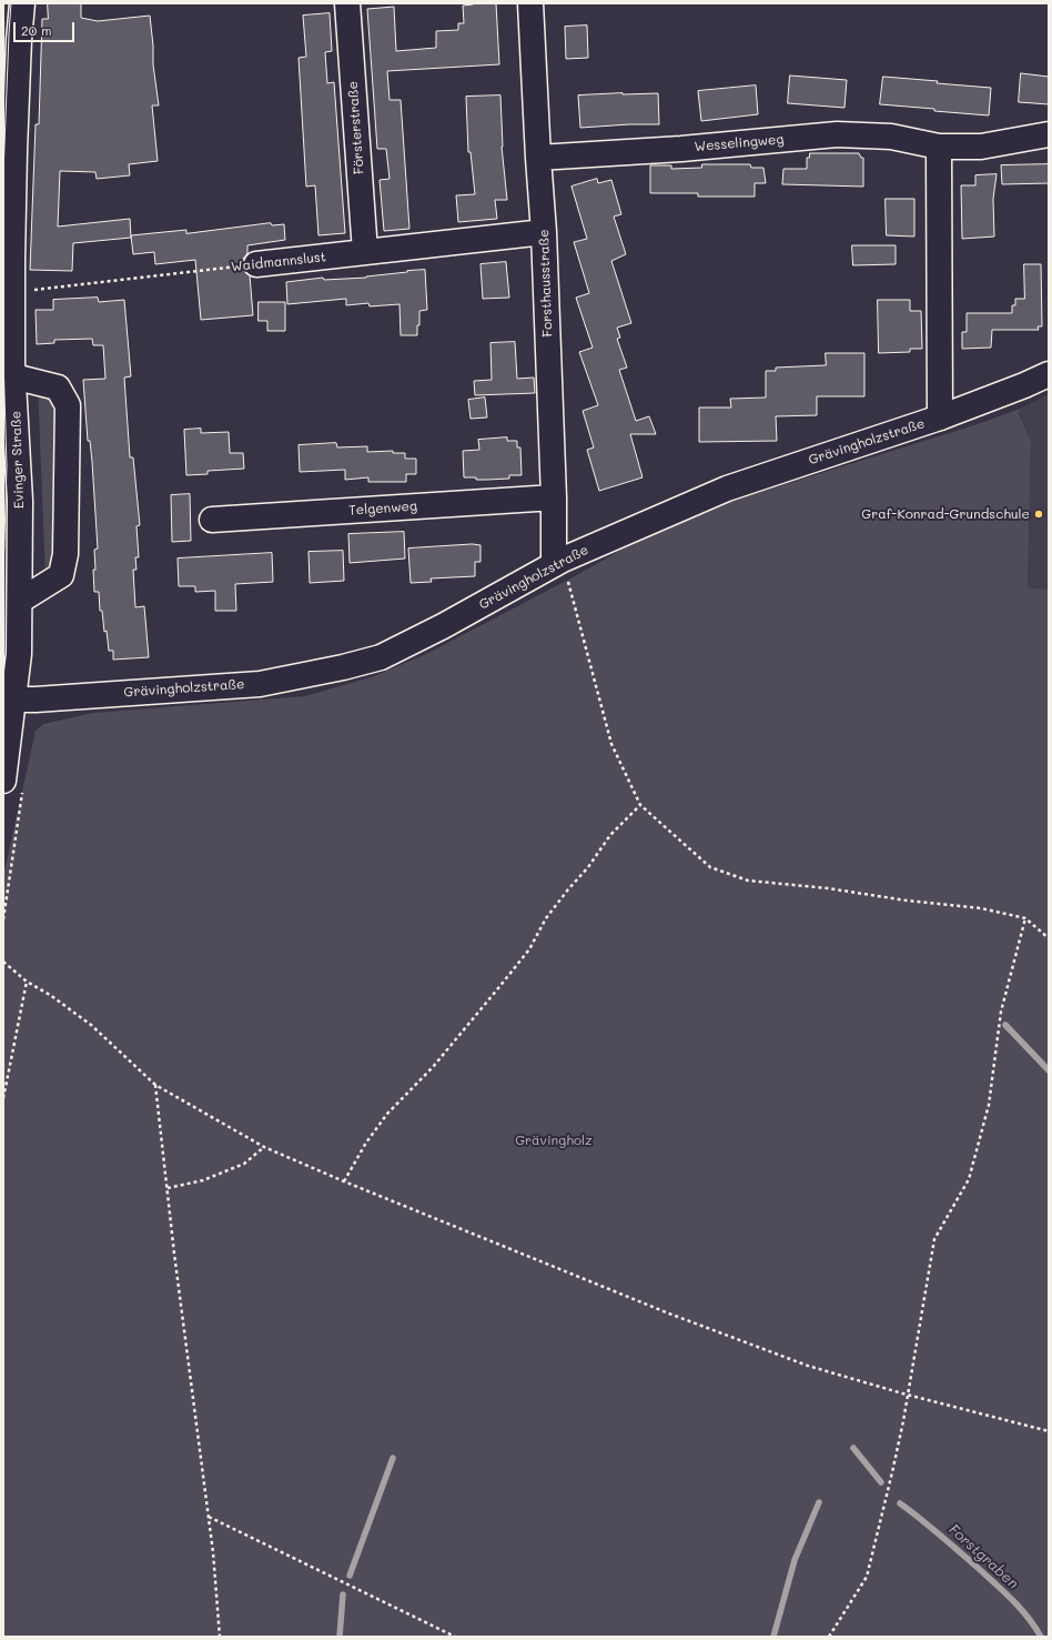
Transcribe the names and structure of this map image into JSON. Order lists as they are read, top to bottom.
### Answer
{
  "streets": {
    "street": [
      "Försterstraße",
      "Wesselingweg",
      "Waidmannslust",
      "Forsthausstraße",
      "Grävingholzstraße",
      "Evinger Straße",
      "Telgenweg"
    ]
  },
  "crossings": [
    ["Försterstraße", "Waidmannslust"],
    ["Wesselingweg", "Forsthausstraße"],
    ["Waidmannslust", "Forsthausstraße"],
    ["Waidmannslust", "Evinger Straße"],
    ["Forsthausstraße", "Grävingholzstraße"],
    ["Forsthausstraße", "Telgenweg"],
    ["Grävingholzstraße", "Evinger Straße"]
  ],
  "water": ["Forstgraben"],
  "parks": ["Grävingholz"],
  "places": ["Graf-Konrad-Grundschule"],
  "scale_bar": "20 m"
}
